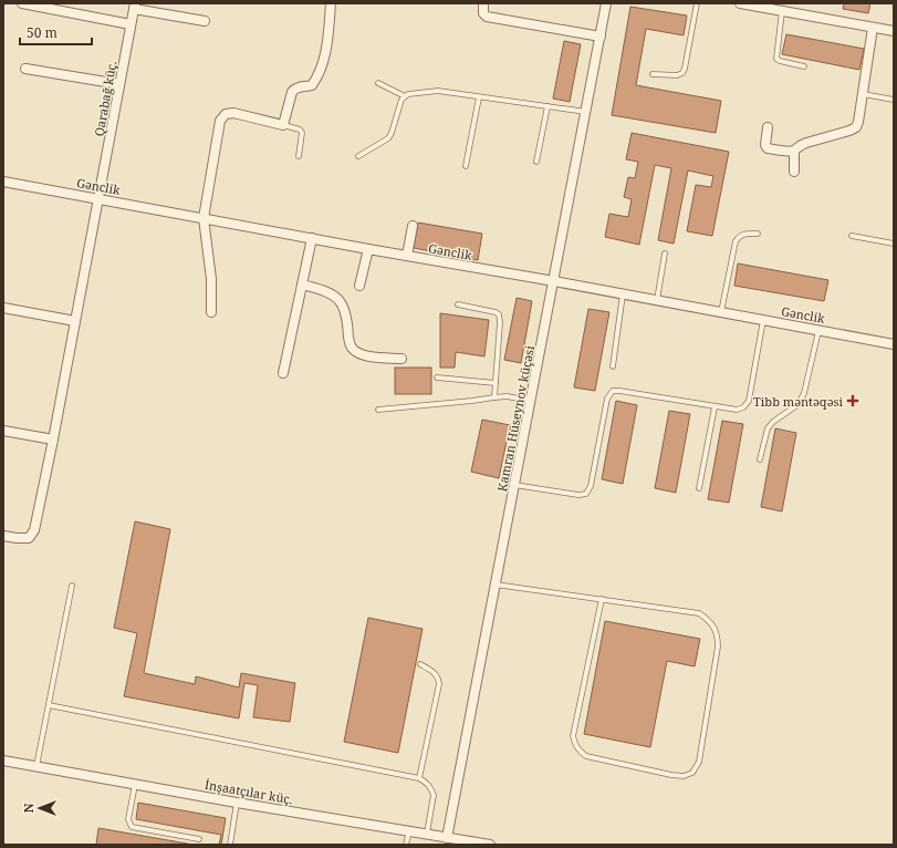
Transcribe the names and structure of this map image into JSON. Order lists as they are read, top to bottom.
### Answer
{
  "streets": {
    "street": [
      "Qarabağ küç.",
      "Gənclik",
      "Kamran Hüseynov küçəsi",
      "İnşaatçılar küç."
    ]
  },
  "crossings": [
    ["Qarabağ küç.", "Gənclik"],
    ["Gənclik", "Kamran Hüseynov küçəsi"],
    ["Kamran Hüseynov küçəsi", "İnşaatçılar küç."]
  ],
  "places": {
    "health": ["Tibb məntəqəsi"]
  },
  "scale_bar": "50 m",
  "north": "left"
}
